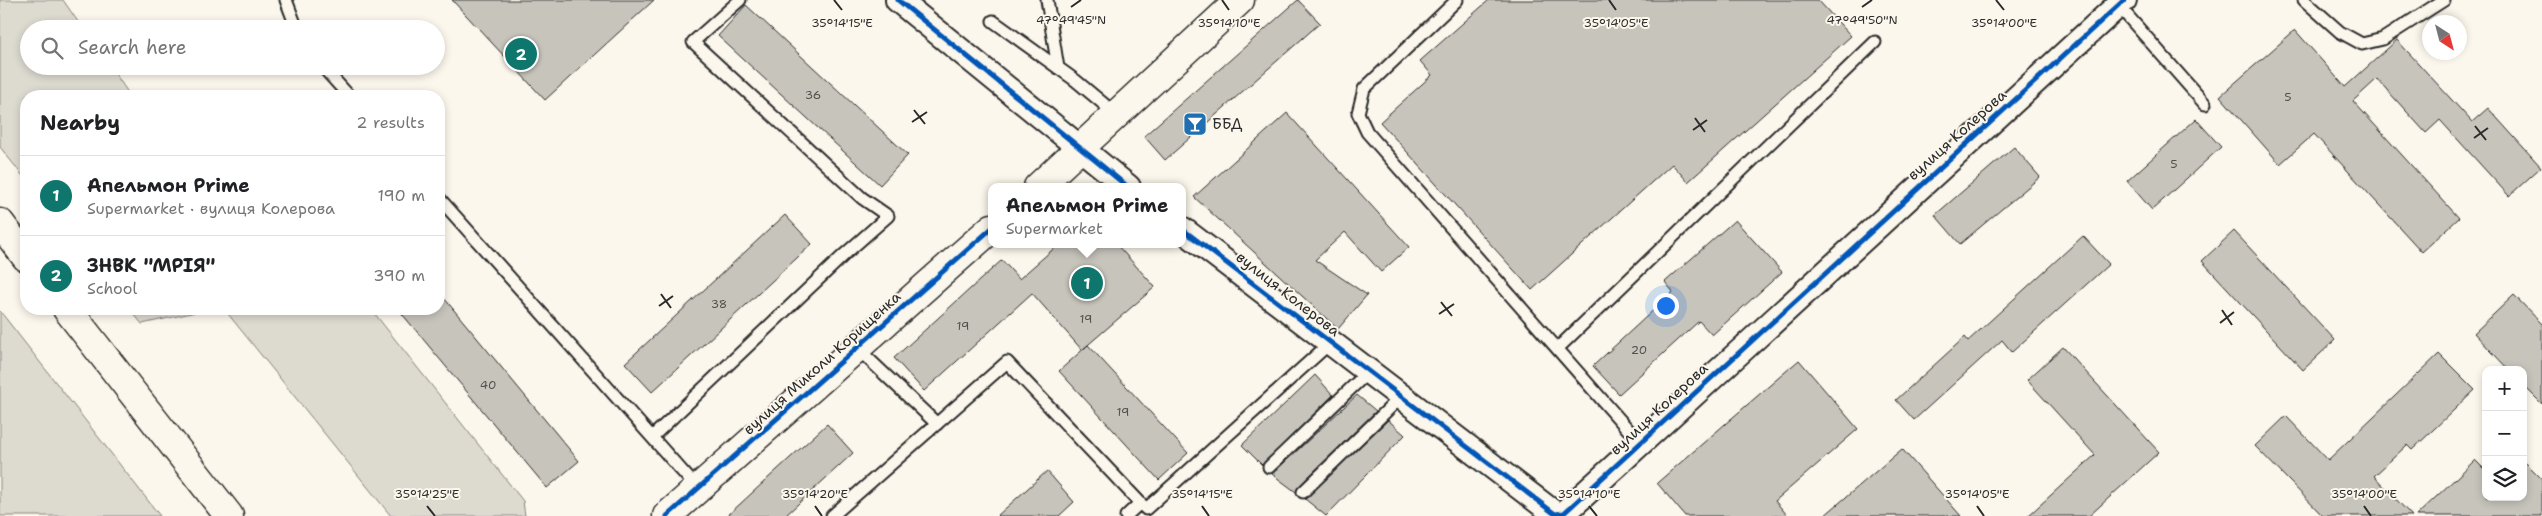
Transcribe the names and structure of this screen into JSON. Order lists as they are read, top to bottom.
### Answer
{
  "streets": {
    "main road": ["вулиця Миколи Корищенка"],
    "street": ["вулиця Колерова"]
  },
  "places": {
    "bar": ["ББД"]
  },
  "house_numbers": [
    "36",
    "5",
    "5",
    "38",
    "19",
    "19",
    "20",
    "40",
    "19"
  ],
  "north": "bottom right",
  "page": {
    "search": "Search here",
    "pins": ["2", "1"],
    "heading": ["Nearby", "2 results"],
    "list": [
      {
        "mark": "1",
        "name": "Апельмон Prime",
        "note": "Supermarket · вулиця Колерова",
        "value": "190 m"
      },
      {
        "mark": "2",
        "name": "ЗНВК \"МРІЯ\"",
        "note": "School",
        "value": "390 m"
      }
    ],
    "popup": ["Апельмон Prime", "Supermarket"],
    "map_buttons": ["+", "−"]
  },
  "coordinates": [
    "47°49'45\"N",
    "47°49'50\"N",
    "35°14'15\"E",
    "35°14'10\"E",
    "35°14'05\"E",
    "35°14'00\"E",
    "35°14'25\"E",
    "35°14'20\"E"
  ]
}
